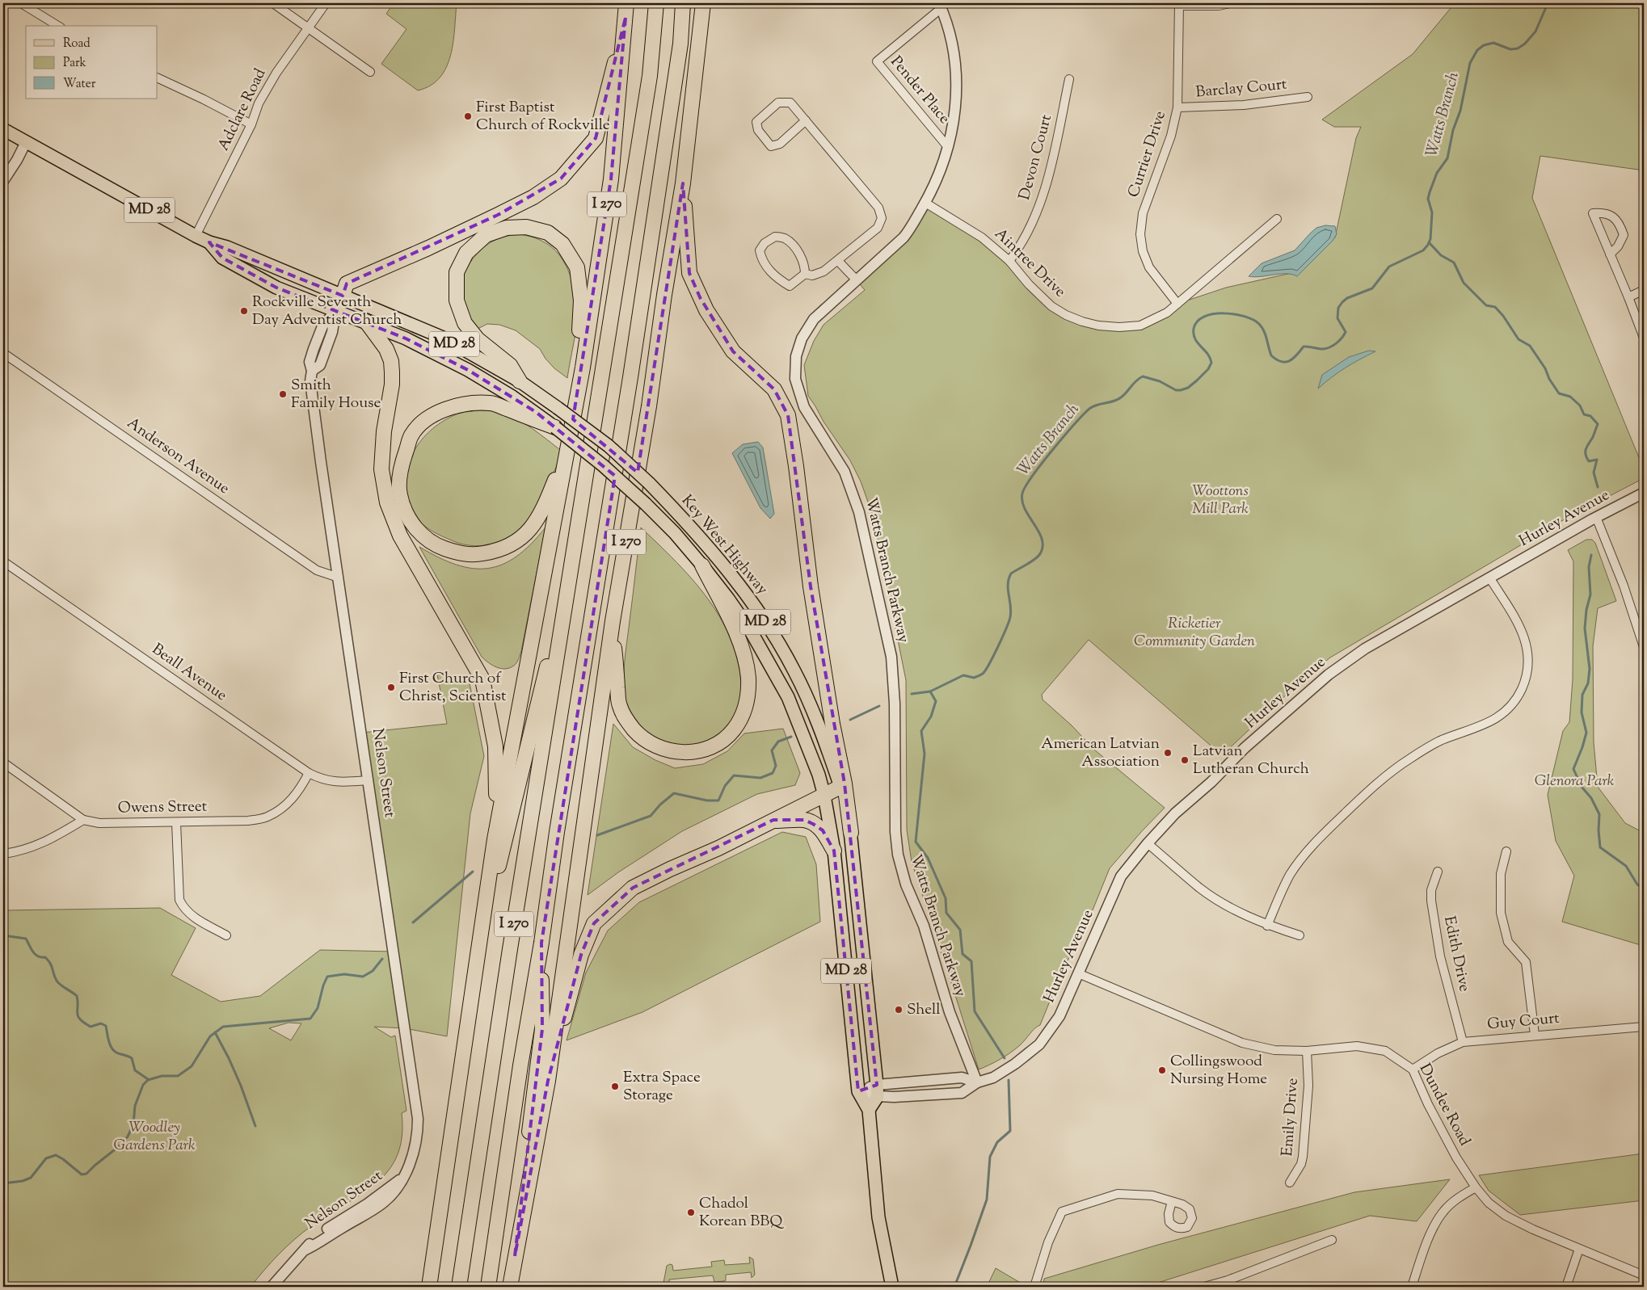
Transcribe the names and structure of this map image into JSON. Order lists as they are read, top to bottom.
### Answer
{
  "streets": {
    "highway": ["I 270"],
    "main road": ["MD 28", "Key West Highway"],
    "street": [
      "Barclay Court",
      "Pender Place",
      "Adclare Road",
      "Currier Drive",
      "Devon Court",
      "Aintree Drive",
      "Anderson Avenue",
      "Hurley Avenue",
      "Watts Branch Parkway",
      "Beall Avenue",
      "Nelson Street",
      "Owens Street",
      "Edith Drive",
      "Guy Court",
      "Dundee Road",
      "Emily Drive"
    ]
  },
  "crossings": [
    ["Barclay Court", "Currier Drive"],
    ["Pender Place", "Watts Branch Parkway"],
    ["Adclare Road", "MD 28"],
    ["Currier Drive", "Aintree Drive"],
    ["Devon Court", "Aintree Drive"],
    ["MD 28", "Hurley Avenue"],
    ["MD 28", "Key West Highway"],
    ["MD 28", "Nelson Street"],
    ["Aintree Drive", "Watts Branch Parkway"],
    ["Anderson Avenue", "Nelson Street"],
    ["Hurley Avenue", "Watts Branch Parkway"],
    ["Hurley Avenue", "Dundee Road"],
    ["Beall Avenue", "Nelson Street"],
    ["Beall Avenue", "Owens Street"],
    ["Edith Drive", "Guy Court"],
    ["Guy Court", "Dundee Road"],
    ["Dundee Road", "Emily Drive"]
  ],
  "water": ["Watts Branch"],
  "parks": [
    "Woottons Mill Park",
    "Ricketier Community Garden",
    "Glenora Park",
    "Woodley Gardens Park"
  ],
  "places": [
    "First Baptist Church of Rockville",
    "Rockville Seventh Day Adventist Church",
    "Smith Family House",
    "First Church of Christ, Scientist",
    "American Latvian Association",
    "Latvian Lutheran Church",
    "Shell",
    "Collingswood Nursing Home",
    "Extra Space Storage",
    "Chadol Korean BBQ"
  ],
  "legend": ["Road", "Park", "Water"]
}
